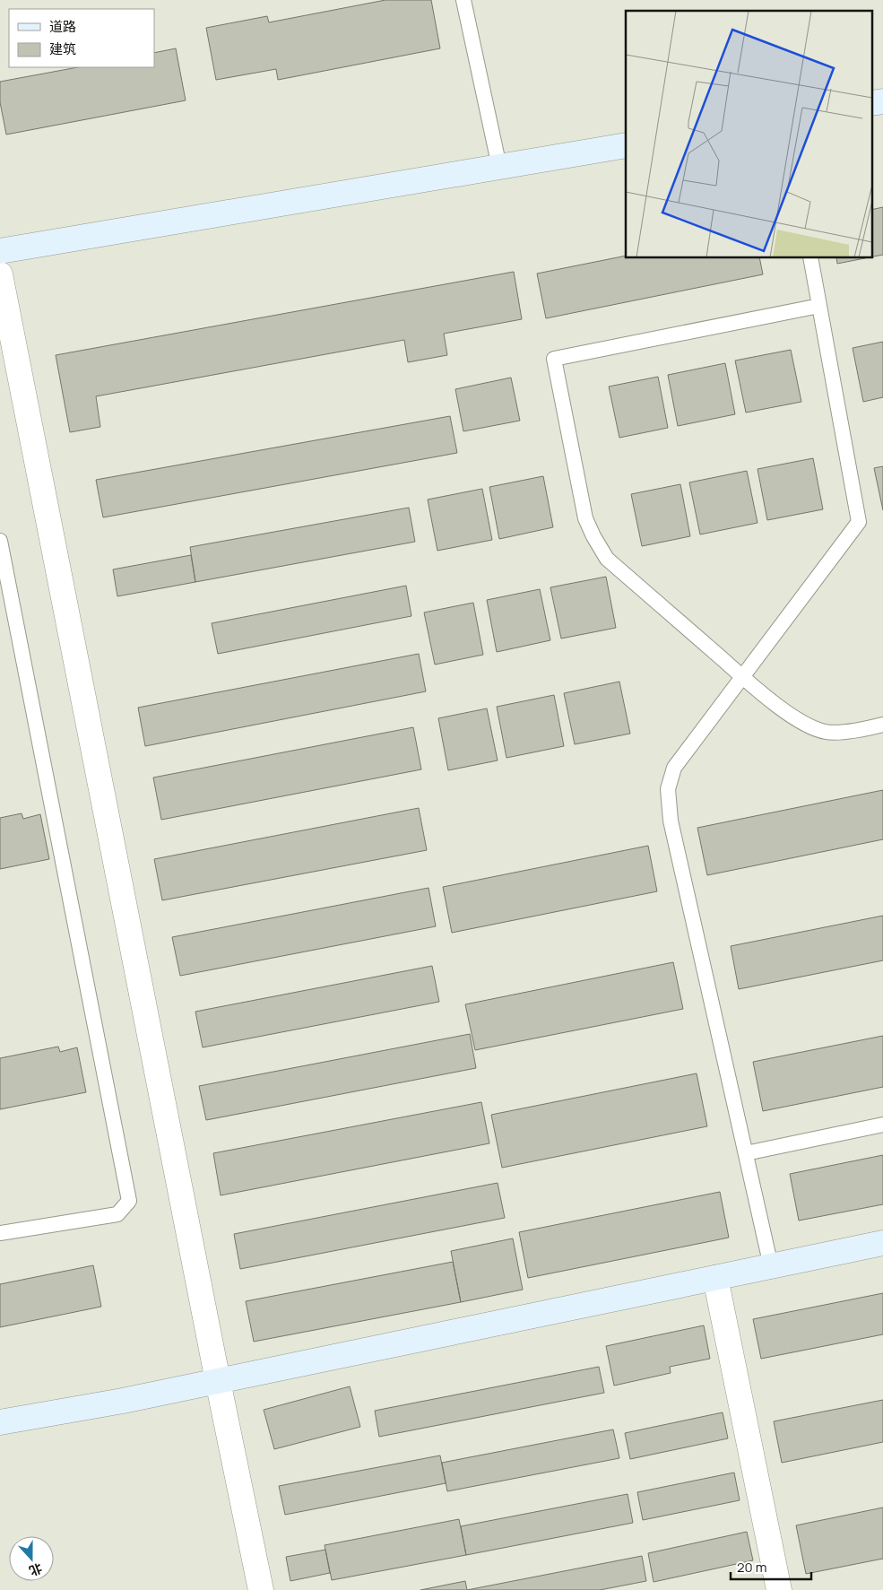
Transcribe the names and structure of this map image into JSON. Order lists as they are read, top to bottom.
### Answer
{
  "legend": ["道路", "建筑"],
  "scale_bar": "20 m",
  "north": "bottom"
}
